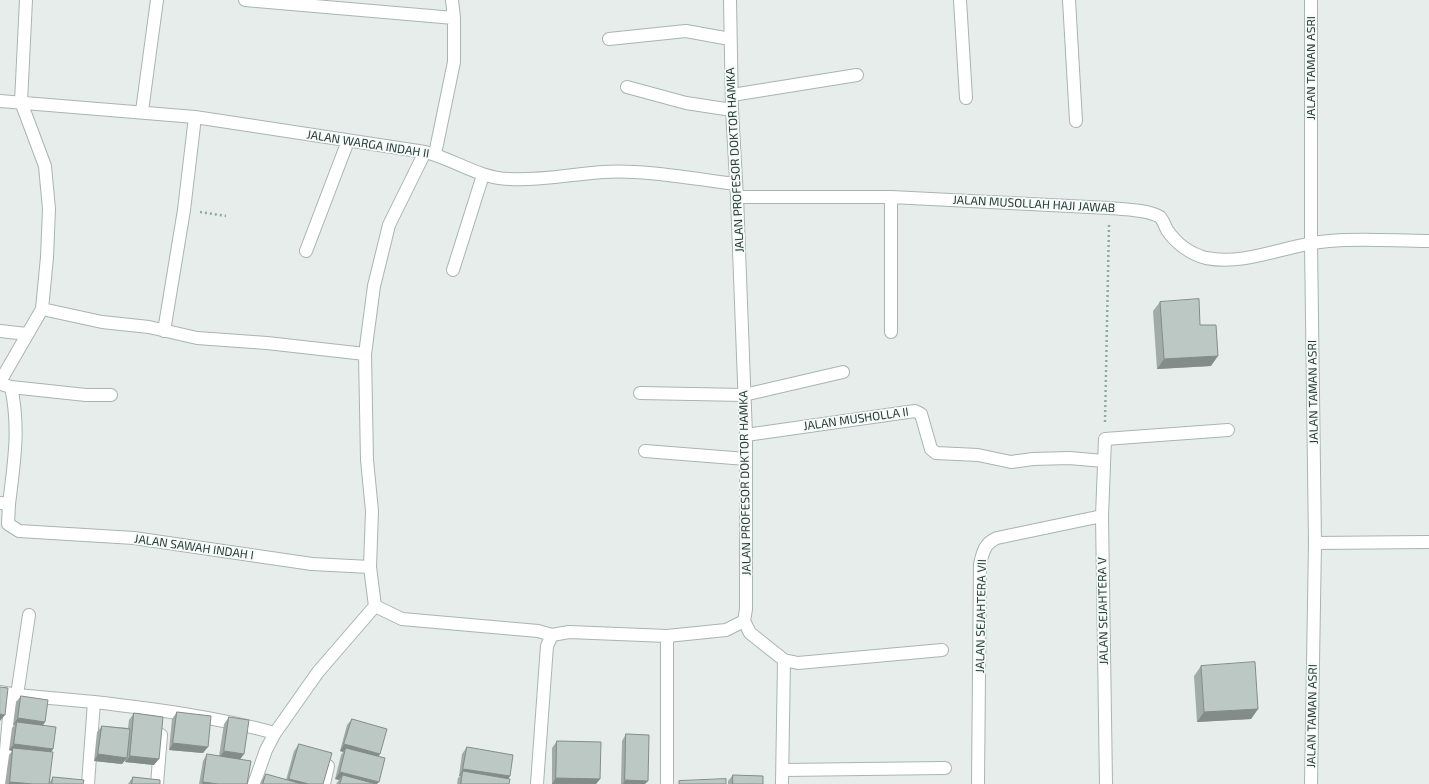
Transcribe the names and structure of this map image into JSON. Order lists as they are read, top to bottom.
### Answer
{
  "streets": {
    "street": [
      "JALAN TAMAN ASRI",
      "JALAN WARGA INDAH II",
      "JALAN PROFESOR DOKTOR HAMKA",
      "JALAN MUSOLLAH HAJI JAWAB",
      "JALAN MUSHOLLA II",
      "JALAN SAWAH INDAH I",
      "JALAN SEJAHTERA V",
      "JALAN SEJAHTERA VII"
    ]
  },
  "crossings": [
    ["JALAN TAMAN ASRI", "JALAN MUSOLLAH HAJI JAWAB"],
    ["JALAN WARGA INDAH II", "JALAN PROFESOR DOKTOR HAMKA"],
    ["JALAN PROFESOR DOKTOR HAMKA", "JALAN MUSOLLAH HAJI JAWAB"],
    ["JALAN PROFESOR DOKTOR HAMKA", "JALAN MUSHOLLA II"],
    ["JALAN MUSHOLLA II", "JALAN SEJAHTERA V"],
    ["JALAN SEJAHTERA V", "JALAN SEJAHTERA VII"]
  ]
}
